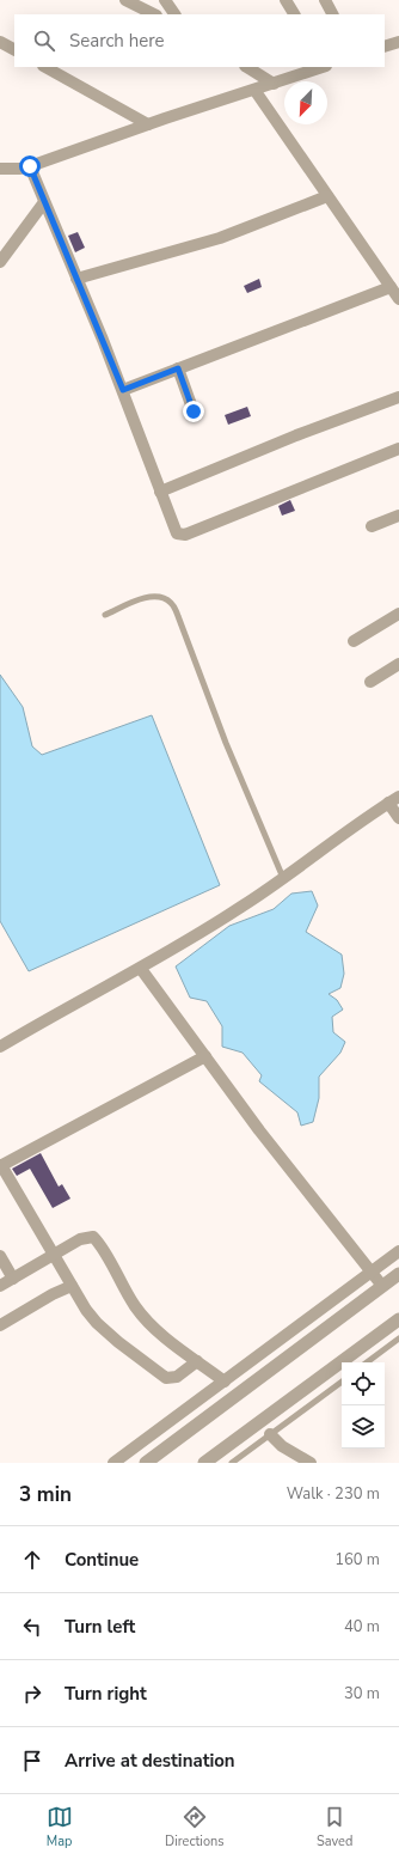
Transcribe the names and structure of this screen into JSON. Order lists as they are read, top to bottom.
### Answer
{
  "north": "bottom left",
  "page": {
    "search": "Search here",
    "heading": ["3 min", "Walk · 230 m"],
    "list": [
      ["Continue", "160 m"],
      ["Turn left", "40 m"],
      ["Turn right", "30 m"],
      "Arrive at destination"
    ],
    "nav": ["Map", "Directions", "Saved"]
  }
}
